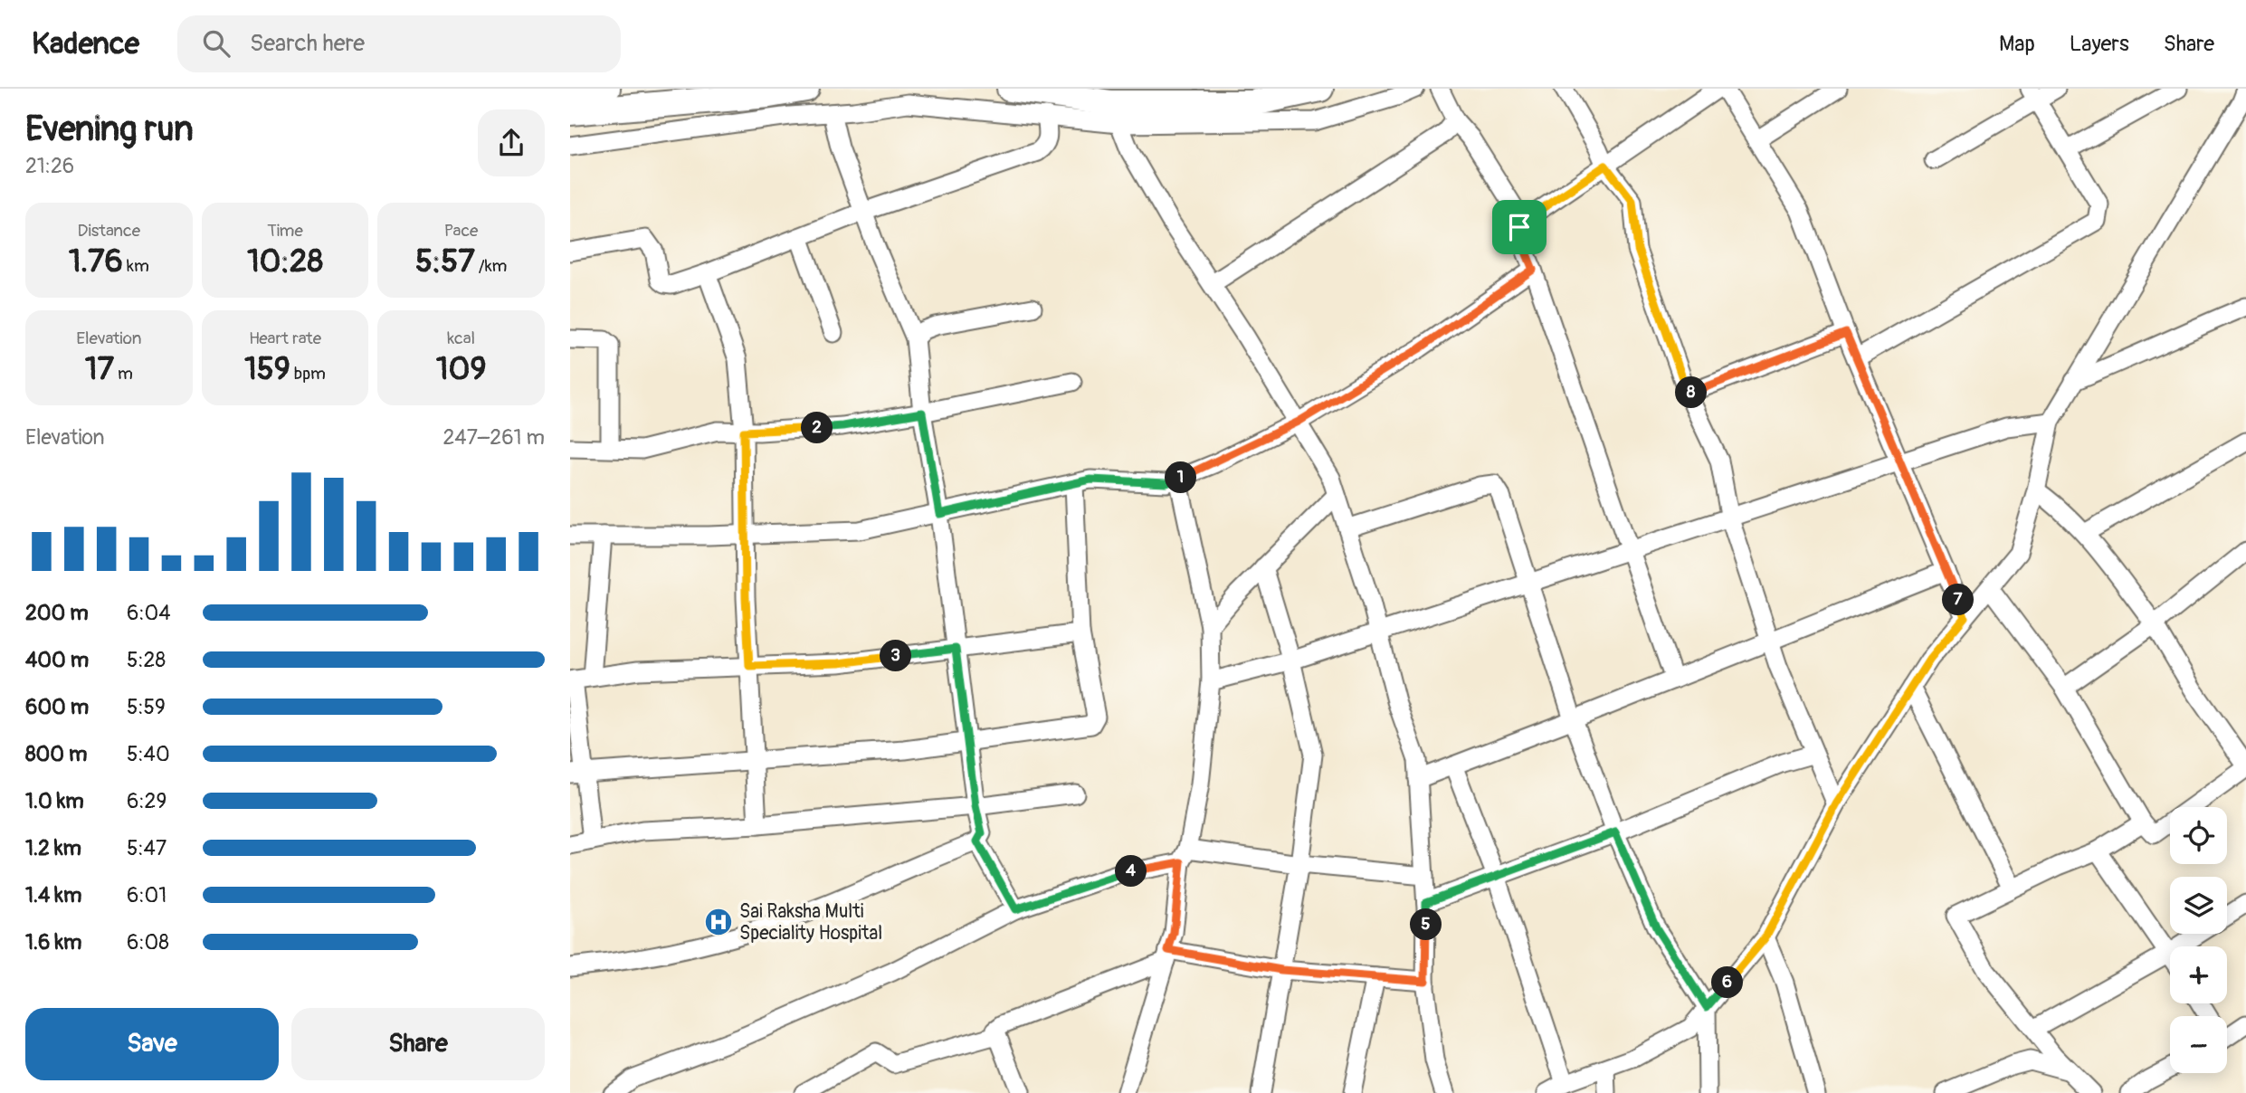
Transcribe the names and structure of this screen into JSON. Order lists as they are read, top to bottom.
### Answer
{
  "places": {
    "hospital": ["Sai Raksha Multi Speciality Hospital"]
  },
  "page": {
    "header": "Kadence",
    "search": "Search here",
    "nav": ["Map", "Layers", "Share"],
    "heading": ["Evening run", "21:26"],
    "stats": [
      ["Distance", "1.76 km"],
      ["Time", "10:28"],
      ["Pace", "5:57 /km"],
      ["Elevation", "17 m"],
      ["Heart rate", "159 bpm"],
      ["kcal", "109"]
    ],
    "pins": [
      "8",
      "2",
      "1",
      "7",
      "3",
      "4",
      "5",
      "6"
    ],
    "chart": ["Elevation", "247–261 m"],
    "list": [
      {
        "name": "200 m",
        "note": "6:04"
      },
      {
        "name": "400 m",
        "note": "5:28"
      },
      {
        "name": "600 m",
        "note": "5:59"
      },
      {
        "name": "800 m",
        "note": "5:40"
      },
      {
        "name": "1.0 km",
        "note": "6:29"
      },
      {
        "name": "1.2 km",
        "note": "5:47"
      },
      {
        "name": "1.4 km",
        "note": "6:01"
      },
      {
        "name": "1.6 km",
        "note": "6:08"
      }
    ],
    "map_buttons": ["+", "−"],
    "buttons": ["Save", "Share"]
  }
}
